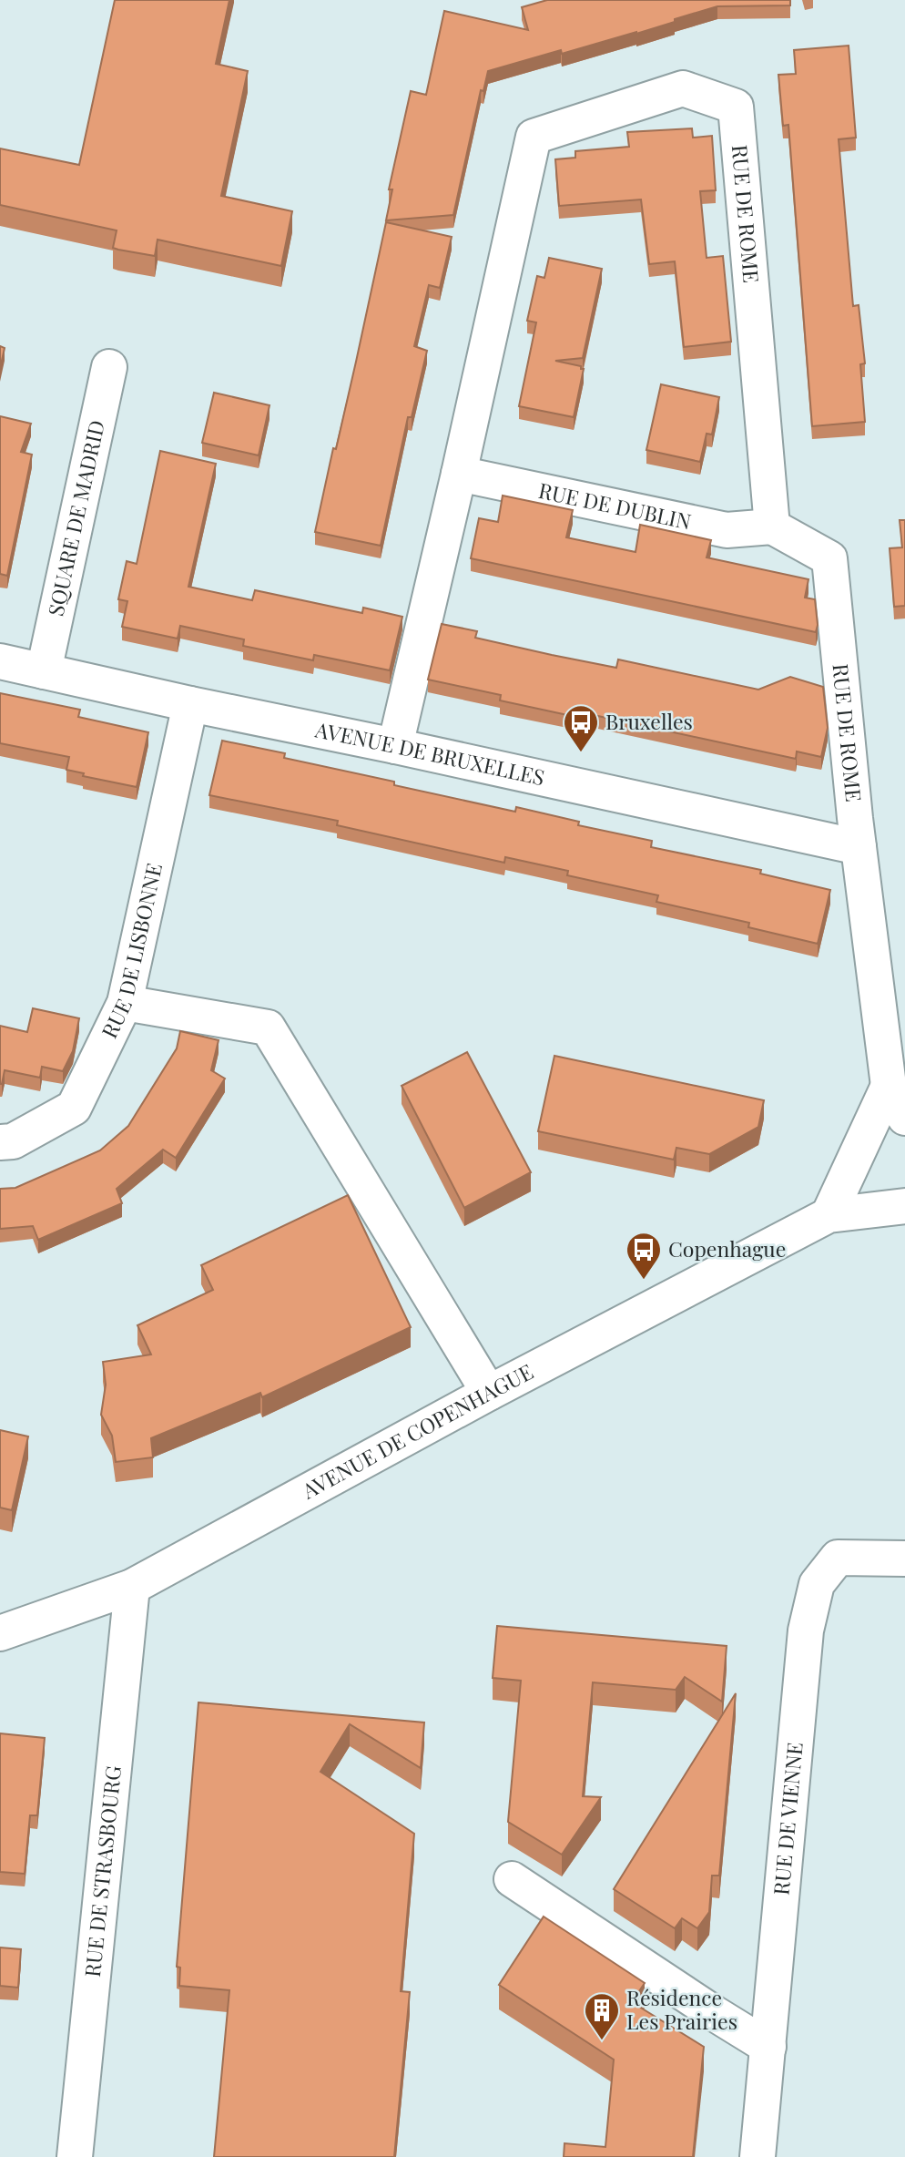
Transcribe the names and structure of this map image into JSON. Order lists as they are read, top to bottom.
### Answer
{
  "streets": {
    "street": [
      "RUE DE ROME",
      "RUE DE DUBLIN",
      "SQUARE DE MADRID",
      "AVENUE DE BRUXELLES",
      "RUE DE LISBONNE",
      "AVENUE DE COPENHAGUE",
      "RUE DE VIENNE",
      "RUE DE STRASBOURG"
    ]
  },
  "crossings": [
    ["RUE DE ROME", "RUE DE DUBLIN"],
    ["RUE DE ROME", "AVENUE DE BRUXELLES"],
    ["SQUARE DE MADRID", "AVENUE DE BRUXELLES"],
    ["AVENUE DE BRUXELLES", "RUE DE LISBONNE"],
    ["AVENUE DE COPENHAGUE", "RUE DE STRASBOURG"]
  ],
  "places": {
    "bus stop": ["Bruxelles", "Copenhague"],
    "building": ["Résidence Les Prairies"]
  }
}
